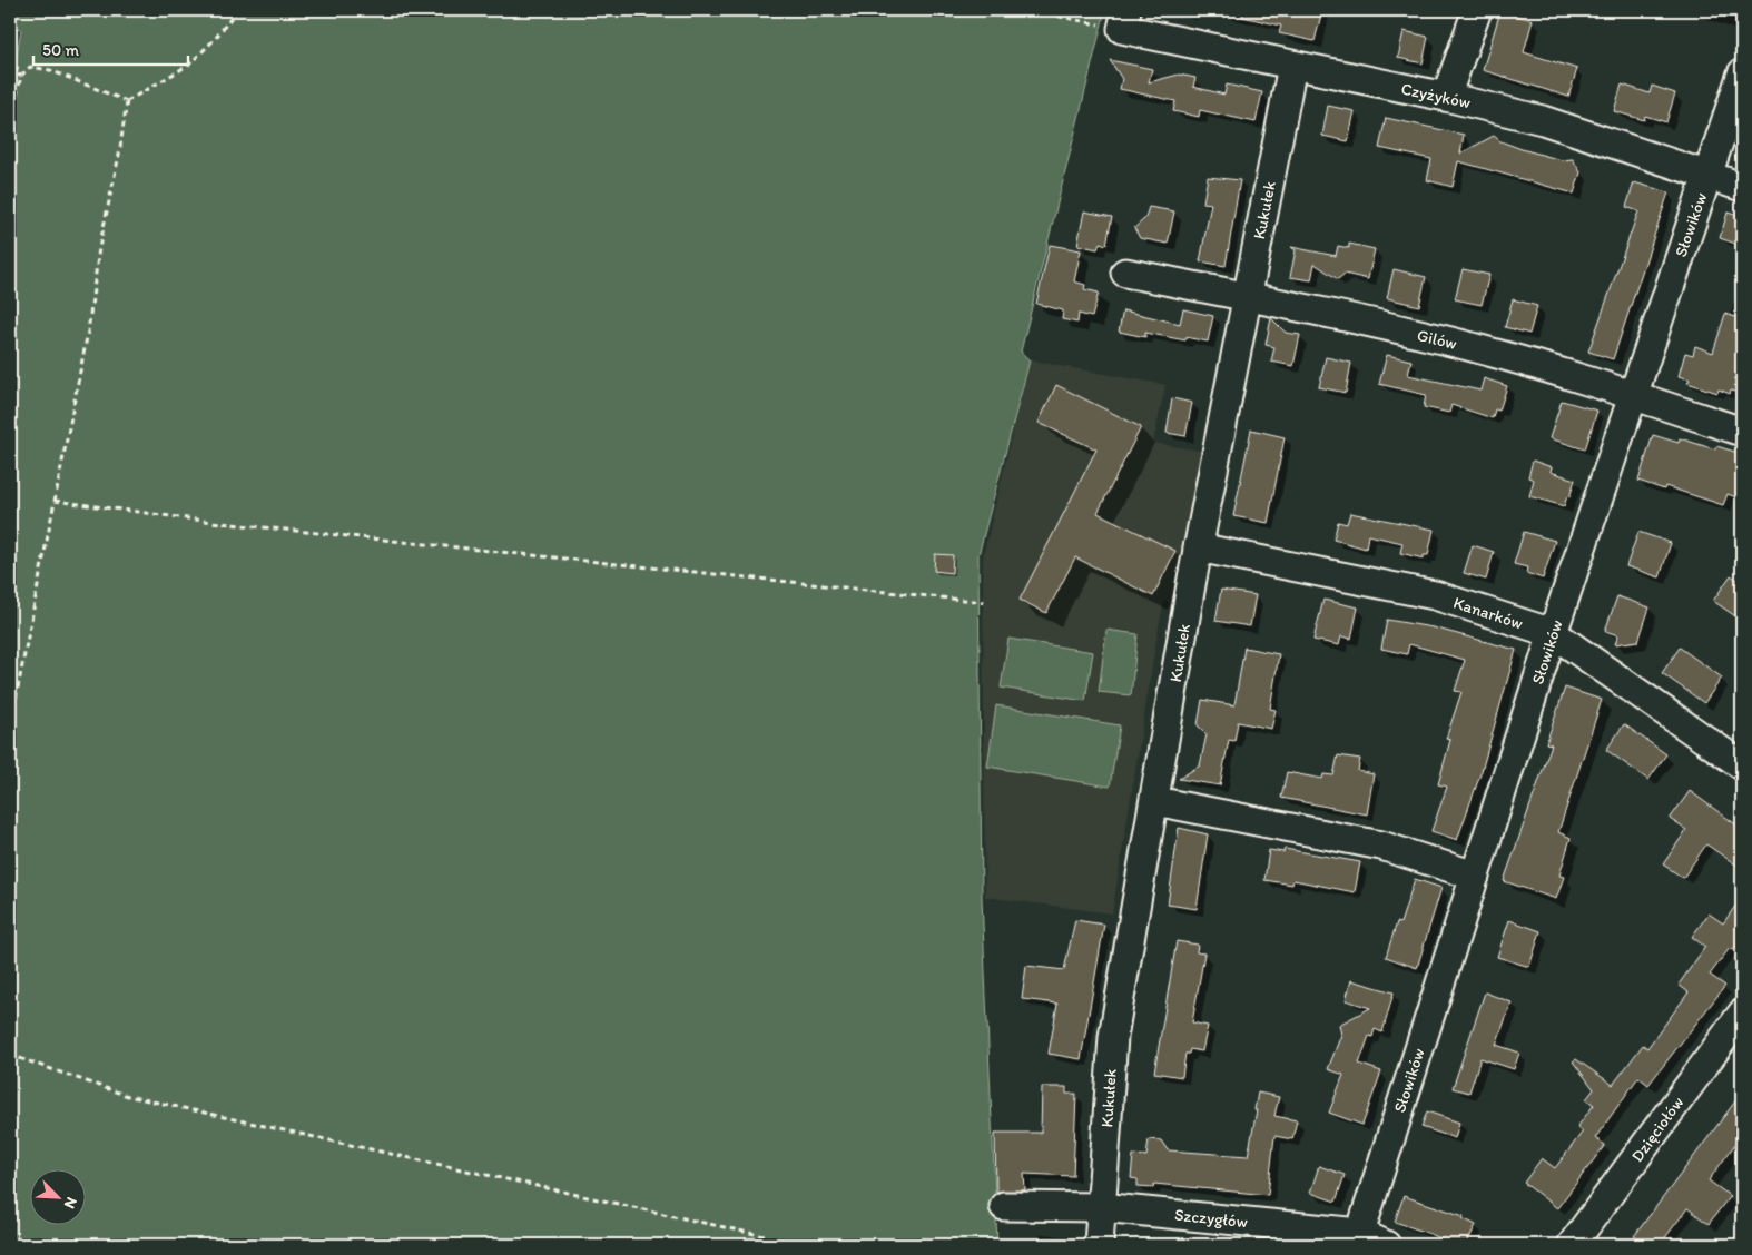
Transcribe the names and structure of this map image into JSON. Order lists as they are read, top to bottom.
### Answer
{
  "streets": {
    "street": [
      "Czyżyków",
      "Kukułek",
      "Słowików",
      "Gilów",
      "Kanarków",
      "Dzięciołów",
      "Szczygłów"
    ]
  },
  "crossings": [
    ["Czyżyków", "Kukułek"],
    ["Czyżyków", "Słowików"],
    ["Kukułek", "Gilów"],
    ["Kukułek", "Kanarków"],
    ["Kukułek", "Szczygłów"],
    ["Słowików", "Gilów"],
    ["Słowików", "Kanarków"],
    ["Słowików", "Szczygłów"]
  ],
  "scale_bar": "50 m",
  "north": "bottom right"
}
